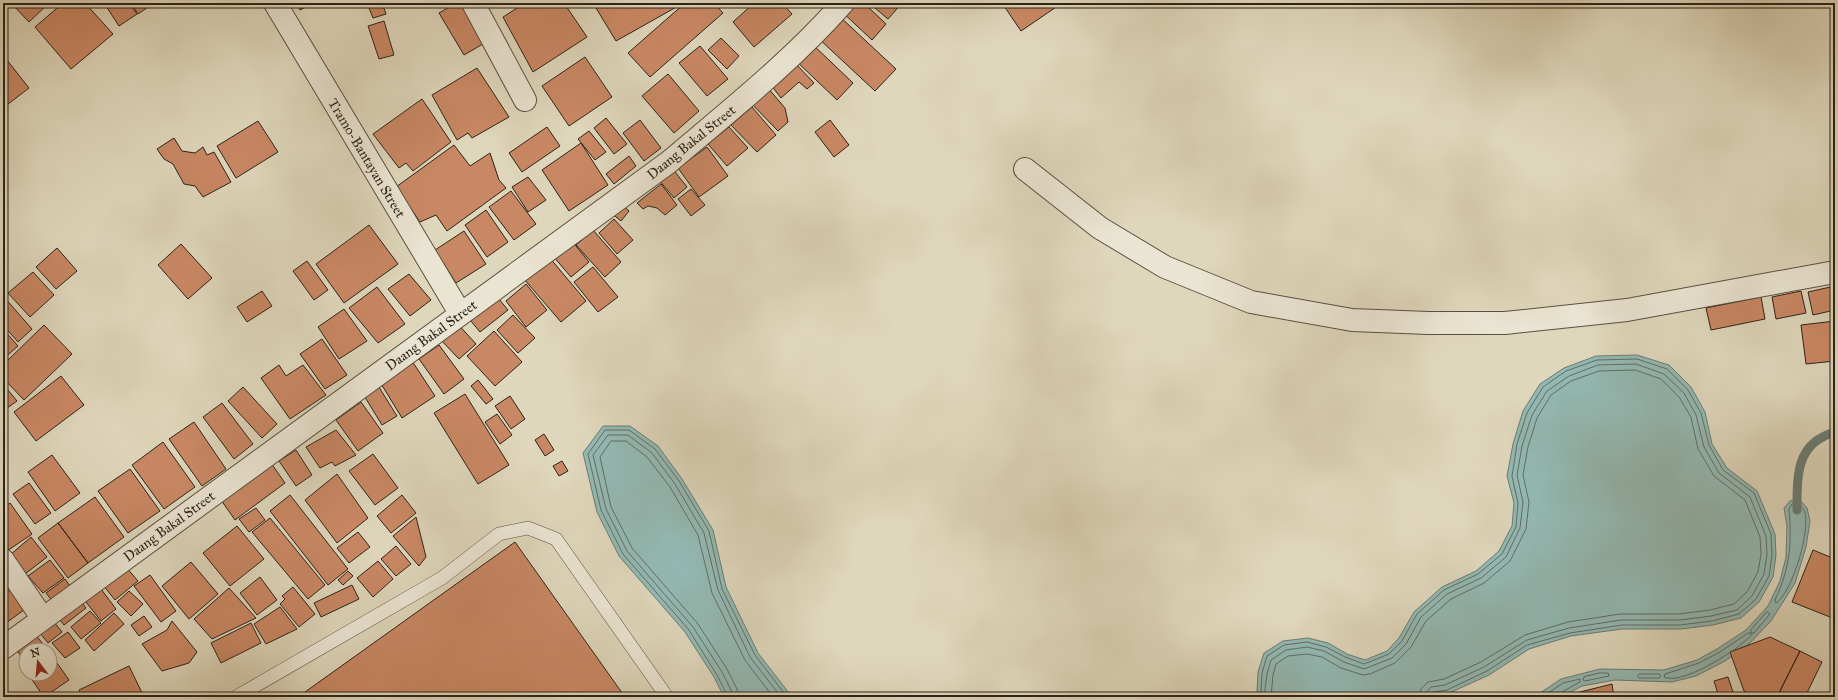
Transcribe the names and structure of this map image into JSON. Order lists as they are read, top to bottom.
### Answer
{
  "streets": {
    "street": ["Daang Bakal Street", "Tramo-Bantayan Street"]
  },
  "crossings": [
    ["Daang Bakal Street", "Tramo-Bantayan Street"]
  ],
  "north": "top"
}
